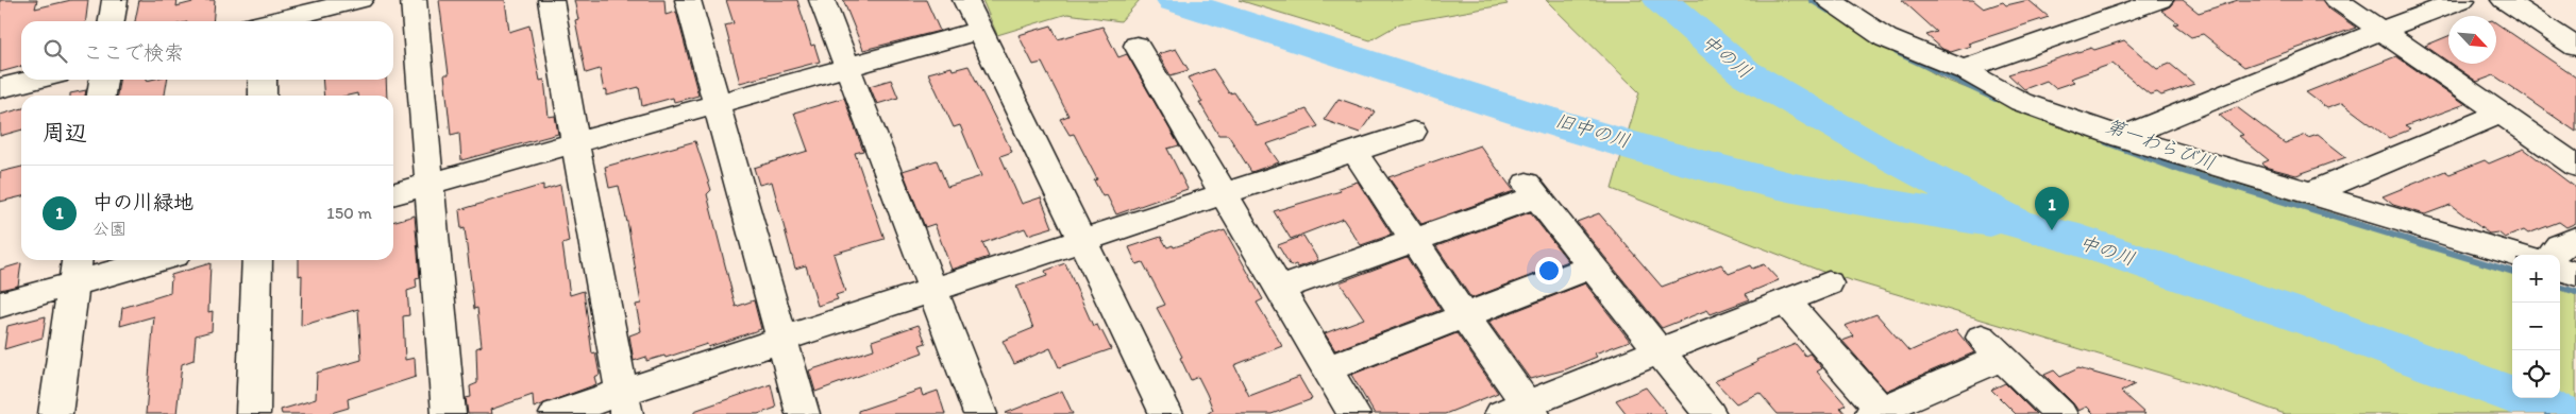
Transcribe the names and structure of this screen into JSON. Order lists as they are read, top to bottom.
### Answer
{
  "water": ["中の川", "旧中の川", "第一わらび川"],
  "north": "bottom right",
  "page": {
    "search": "ここで検索",
    "heading": "周辺",
    "list": [
      {
        "mark": "1",
        "name": "中の川緑地",
        "note": "公園",
        "value": "150 m"
      }
    ],
    "pins": "1",
    "map_buttons": ["+", "−"]
  }
}
